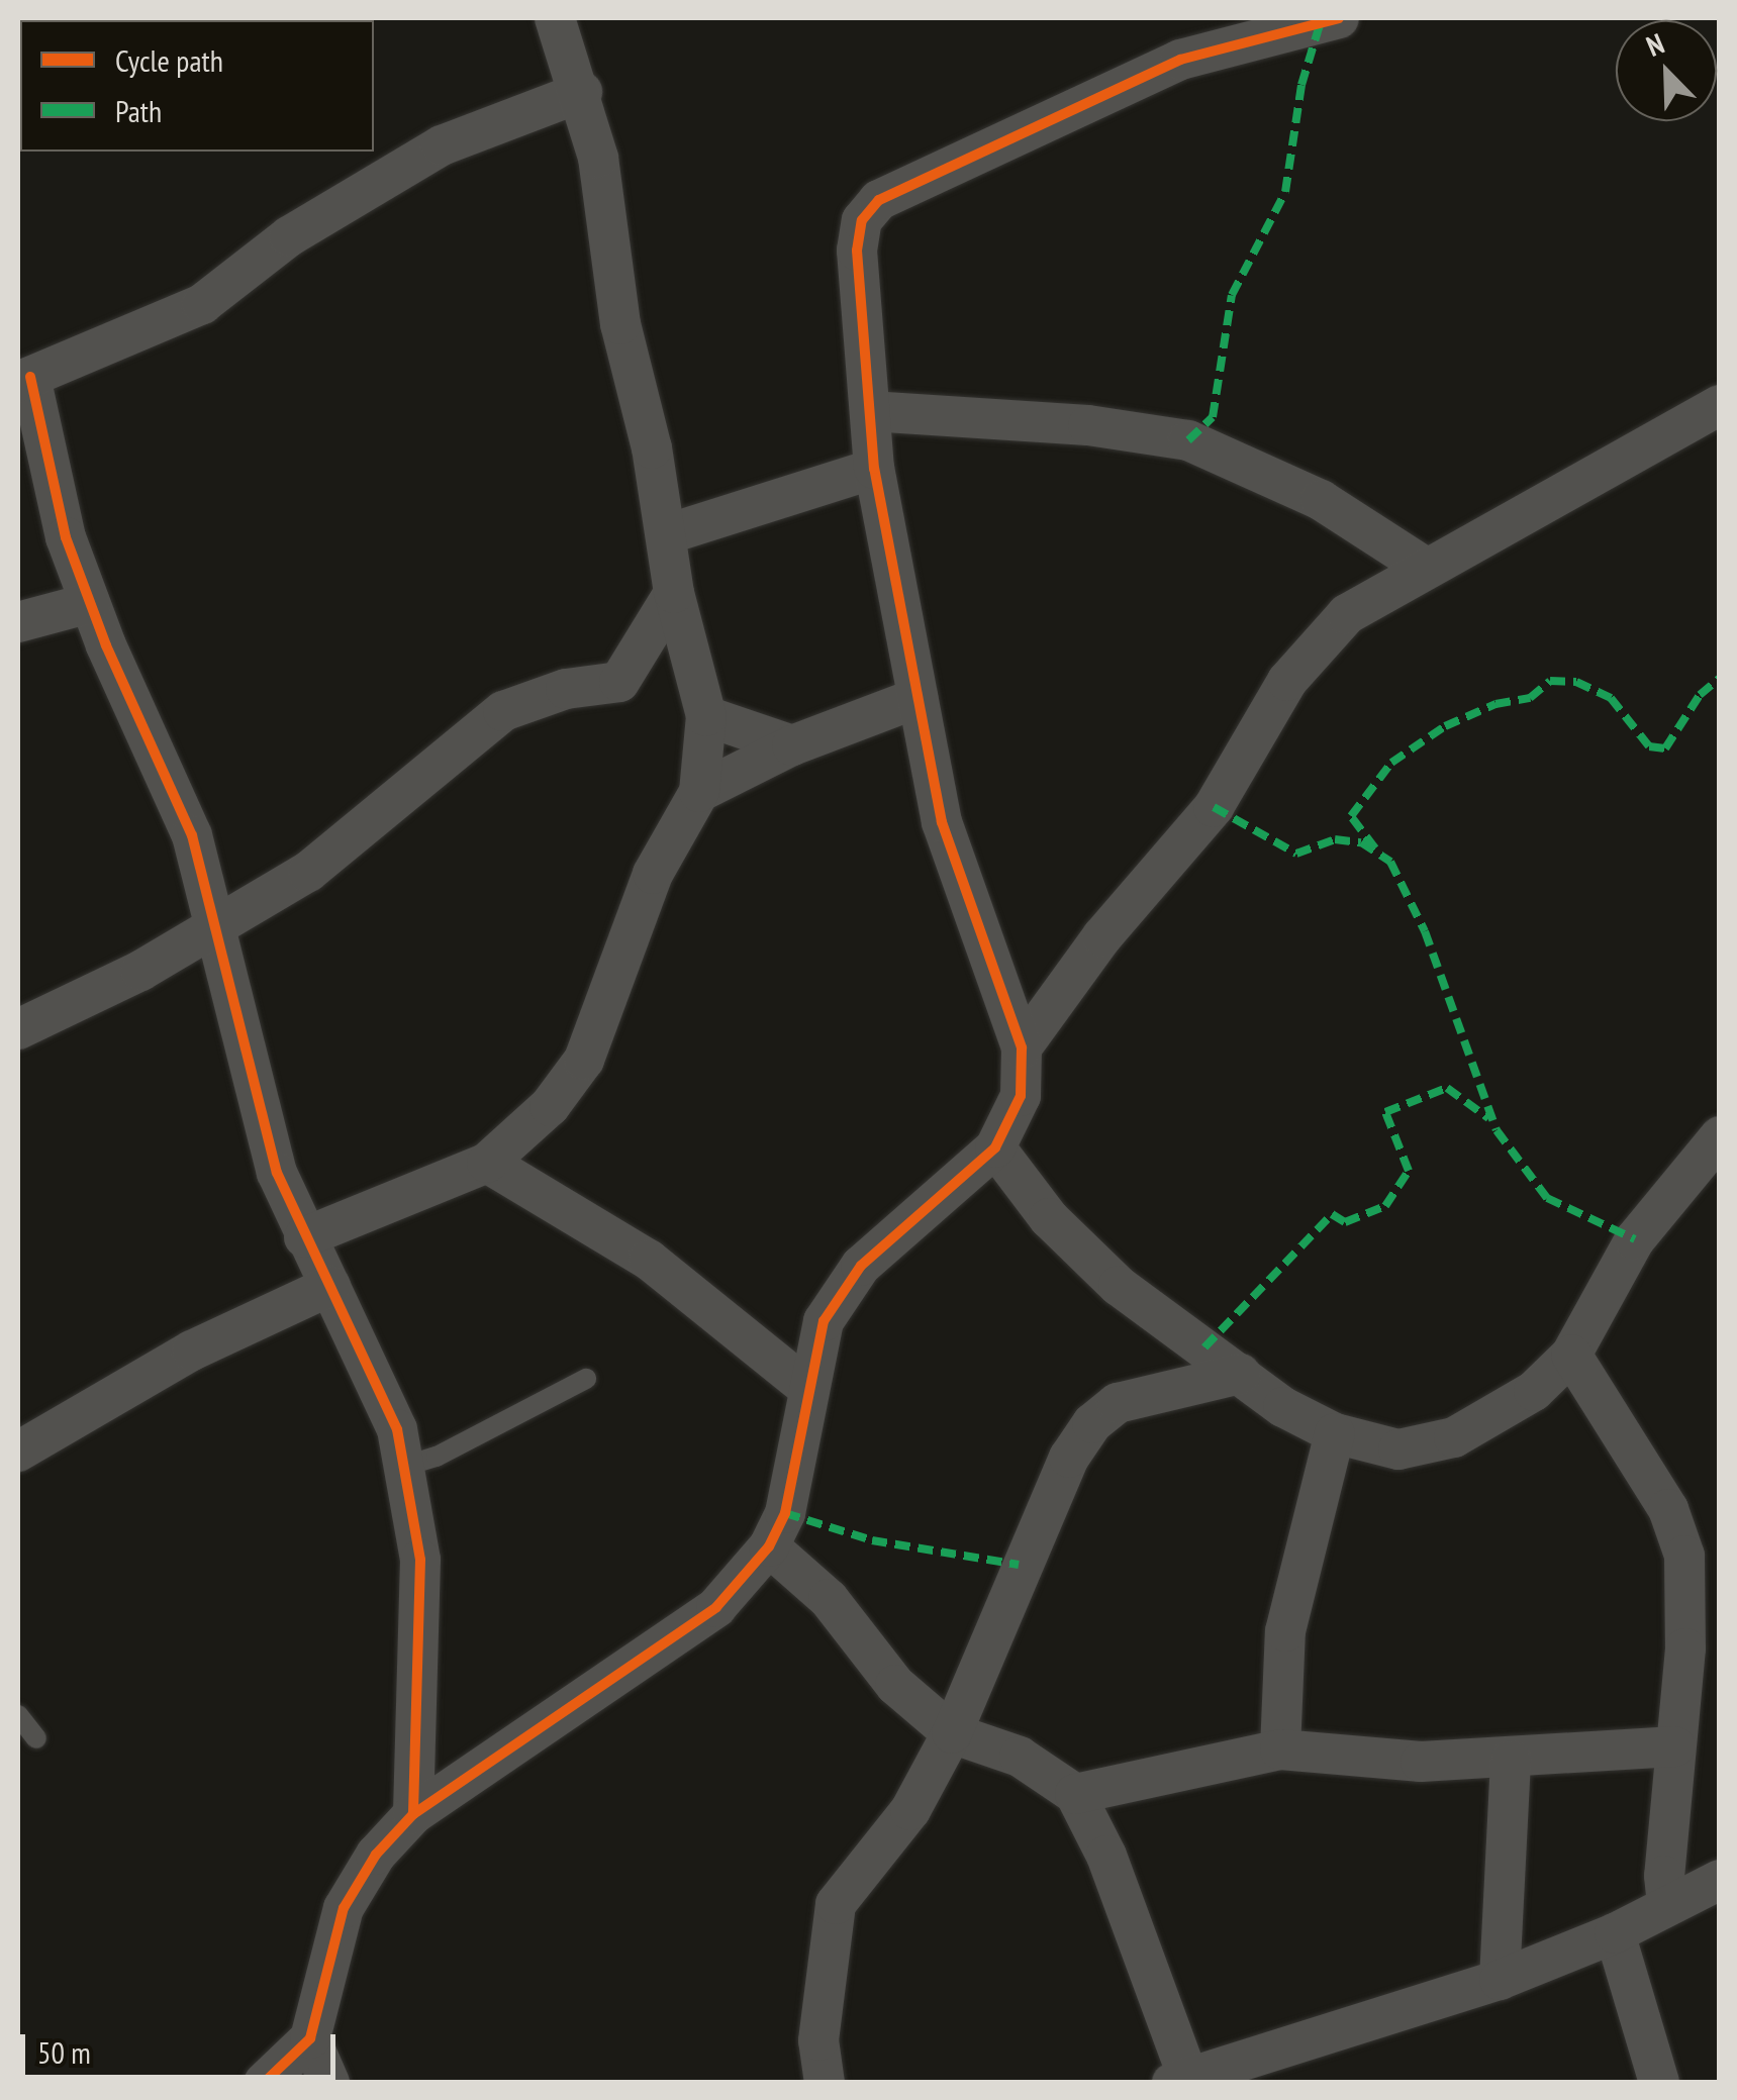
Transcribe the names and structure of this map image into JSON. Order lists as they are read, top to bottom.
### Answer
{
  "legend": ["Cycle path", "Path"],
  "scale_bar": "50 m",
  "north": "top left"
}
